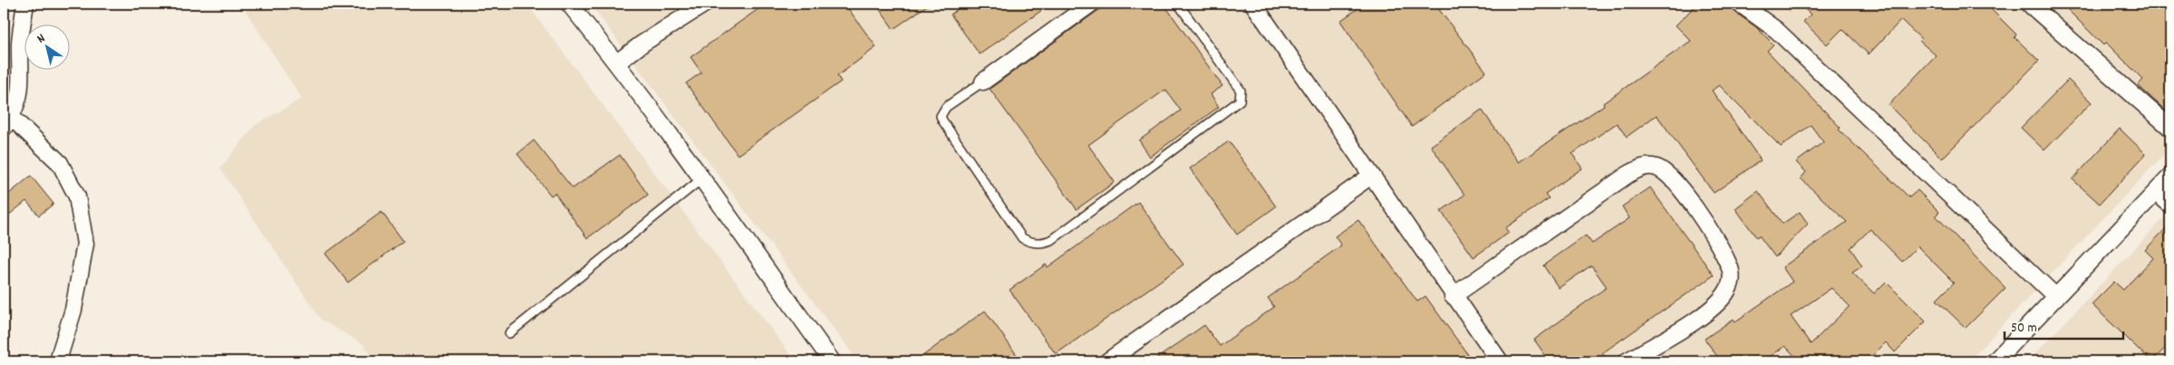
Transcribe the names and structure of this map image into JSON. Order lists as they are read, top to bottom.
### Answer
{
  "scale_bar": "50 m",
  "north": "top left"
}
